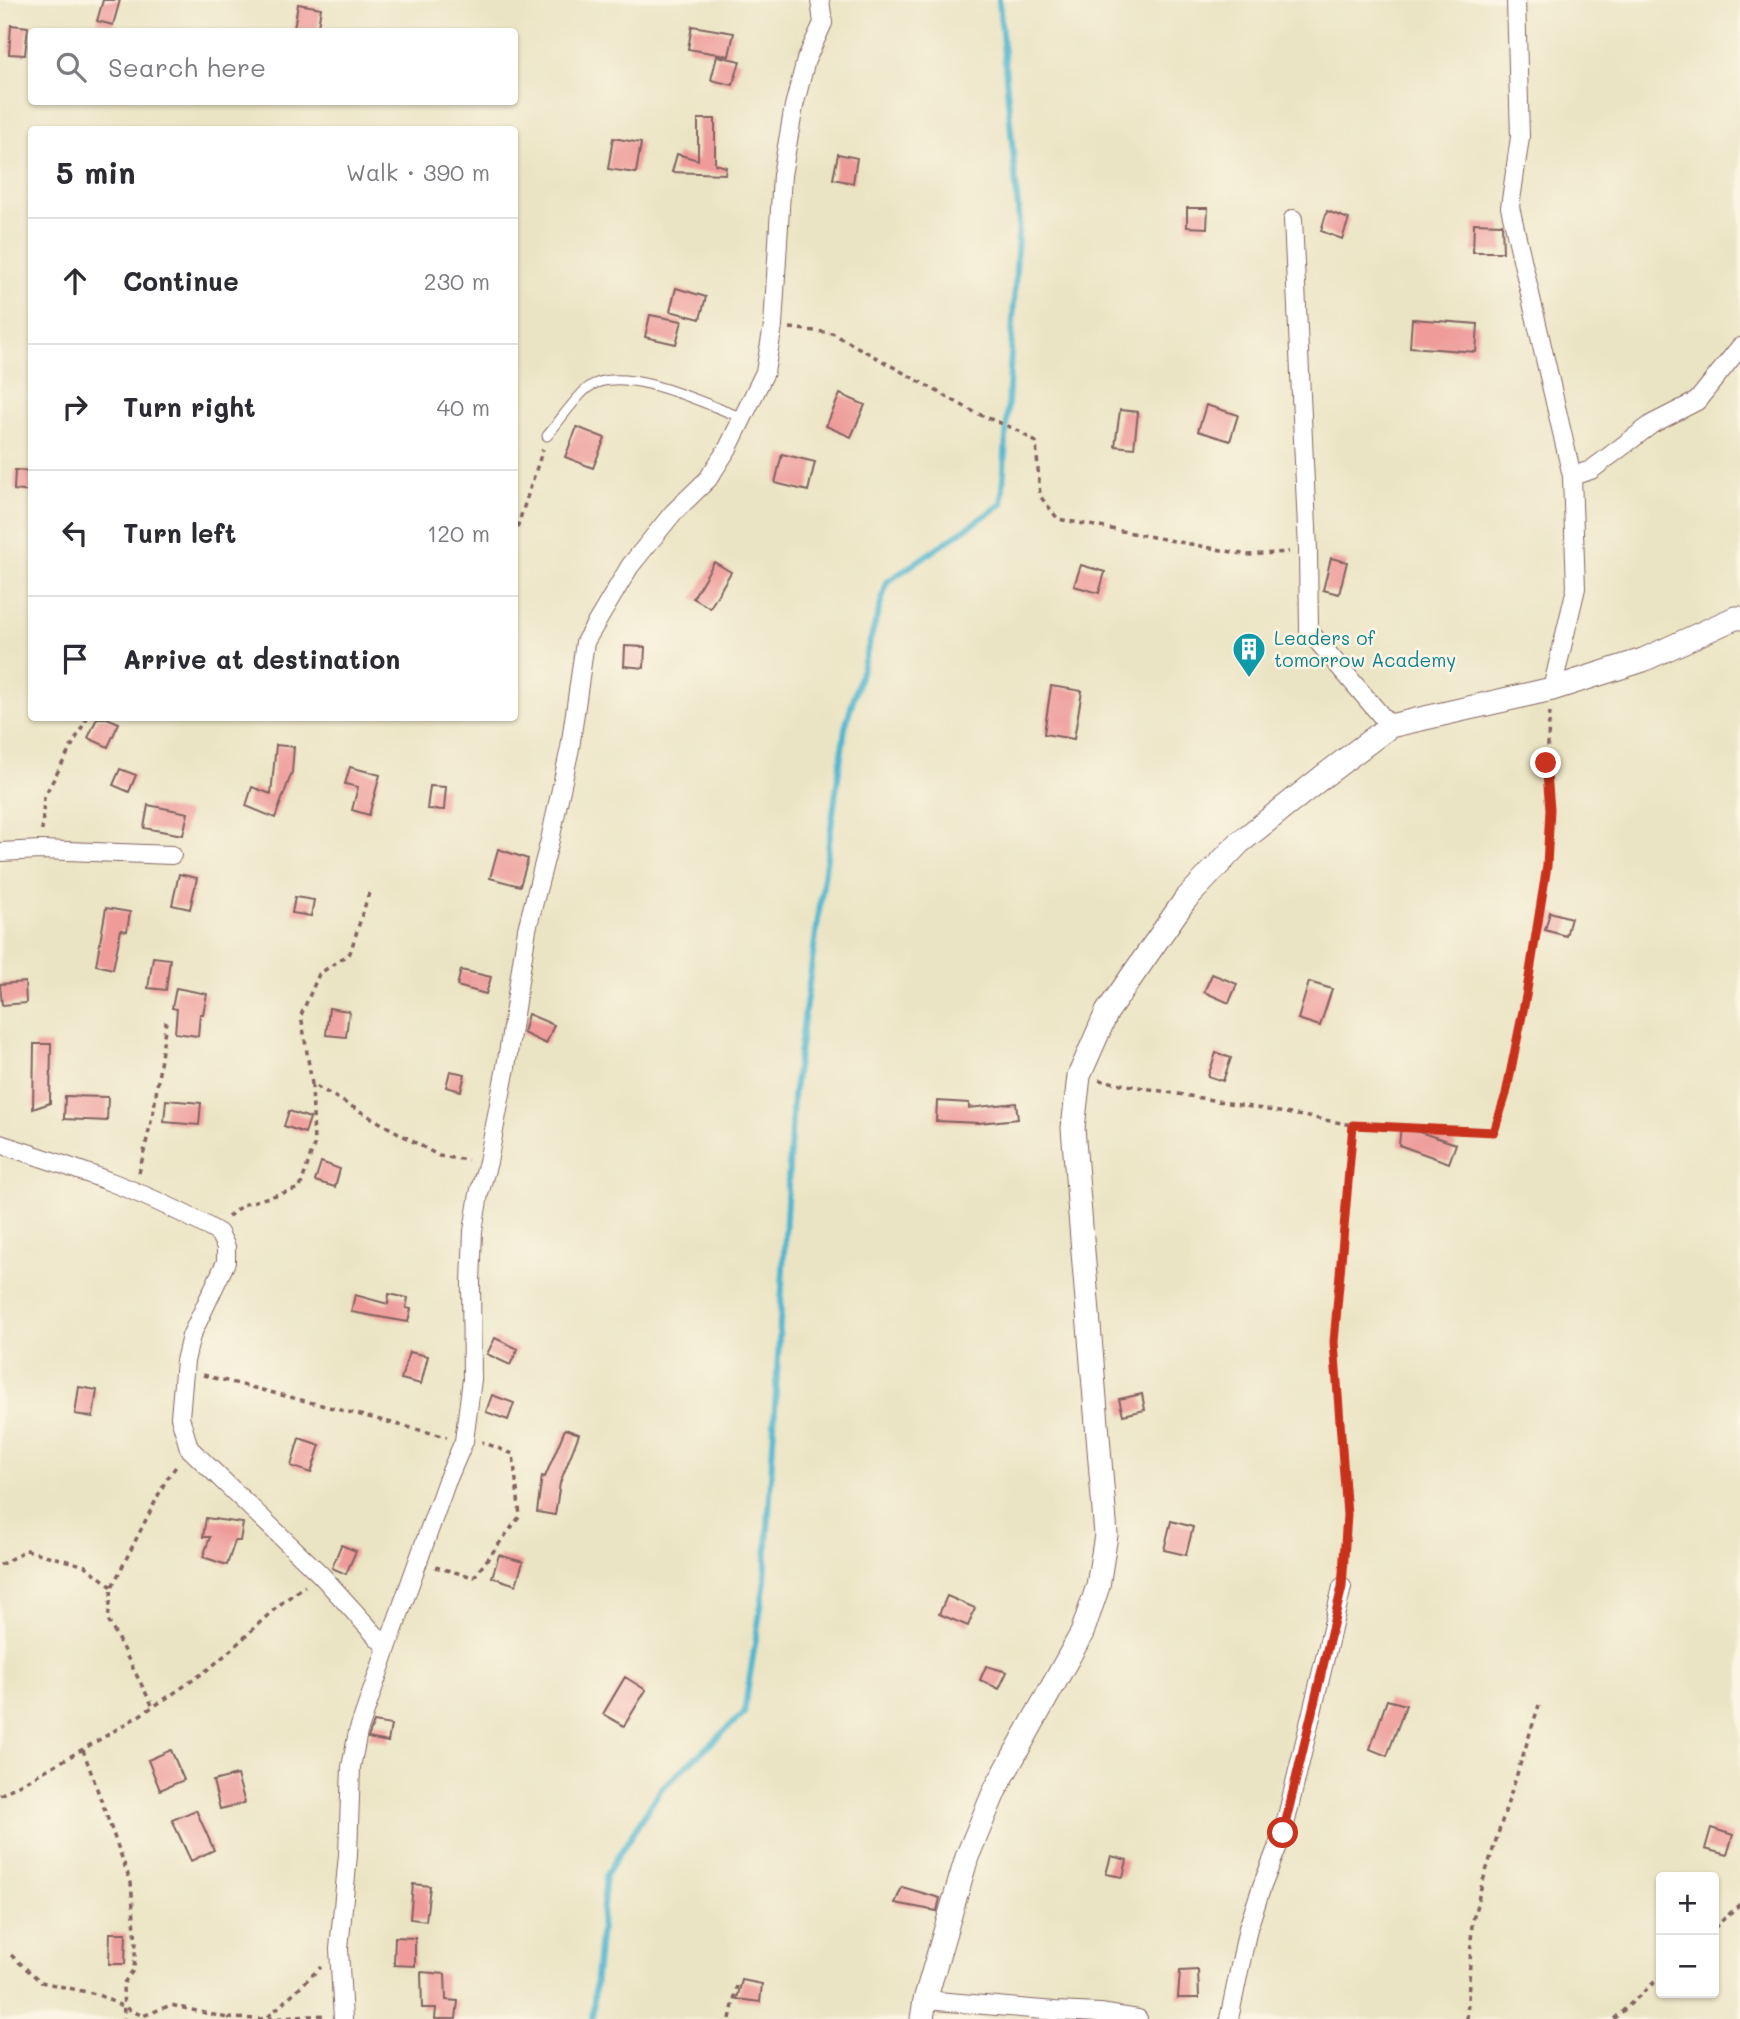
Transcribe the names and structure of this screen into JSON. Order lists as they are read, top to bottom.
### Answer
{
  "places": {
    "building": ["Leaders of tomorrow Academy"]
  },
  "page": {
    "search": "Search here",
    "heading": ["5 min", "Walk · 390 m"],
    "list": [
      ["Continue", "230 m"],
      ["Turn right", "40 m"],
      ["Turn left", "120 m"],
      "Arrive at destination"
    ],
    "map_buttons": ["+", "−"]
  }
}
